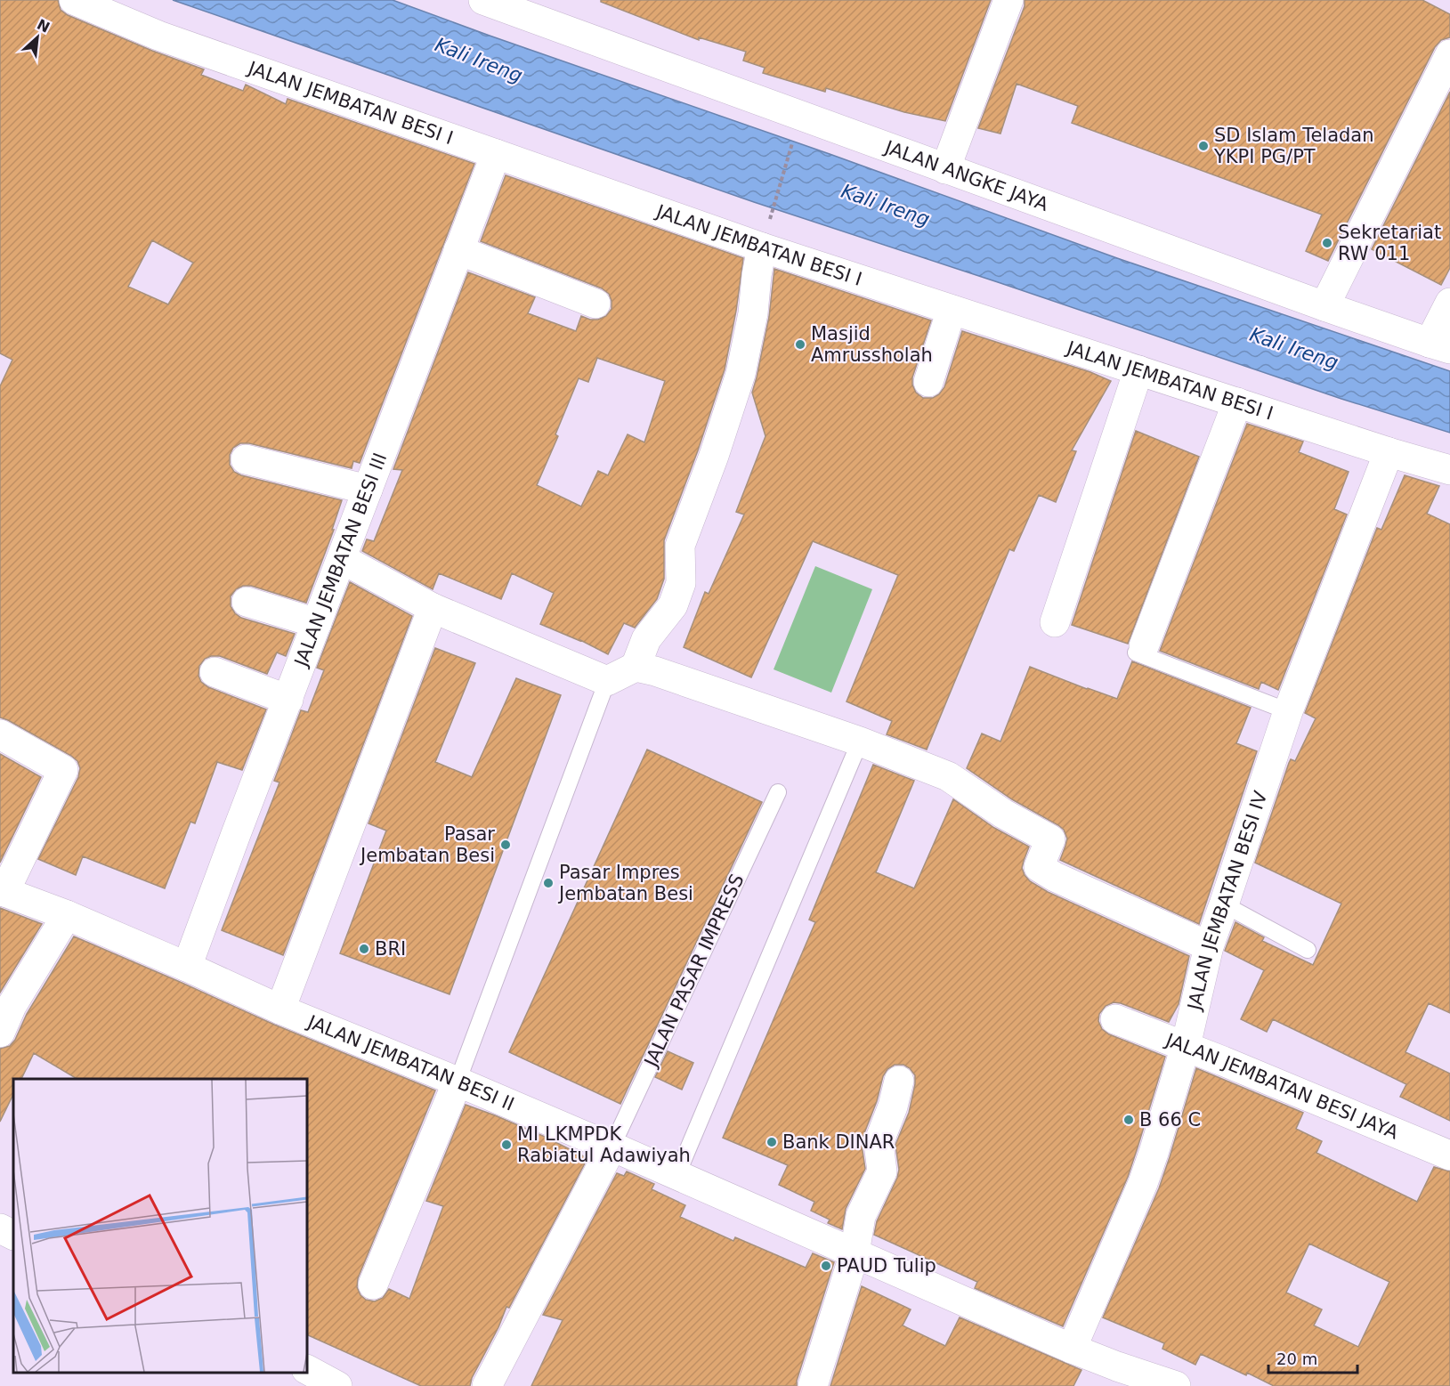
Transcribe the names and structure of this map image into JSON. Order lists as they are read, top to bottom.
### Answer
{
  "streets": {
    "street": [
      "JALAN JEMBATAN BESI I",
      "JALAN ANGKE JAYA",
      "JALAN JEMBATAN BESI III",
      "JALAN JEMBATAN BESI IV",
      "JALAN JEMBATAN BESI II",
      "JALAN JEMBATAN BESI JAYA"
    ],
    "lane": ["JALAN PASAR IMPRESS"]
  },
  "crossings": [
    ["JALAN JEMBATAN BESI I", "JALAN JEMBATAN BESI III"],
    ["JALAN JEMBATAN BESI I", "JALAN JEMBATAN BESI IV"],
    ["JALAN JEMBATAN BESI III", "JALAN JEMBATAN BESI II"],
    ["JALAN JEMBATAN BESI IV", "JALAN JEMBATAN BESI II"],
    ["JALAN JEMBATAN BESI IV", "JALAN JEMBATAN BESI JAYA"],
    ["JALAN PASAR IMPRESS", "JALAN JEMBATAN BESI II"]
  ],
  "water": ["Kali Ireng"],
  "places": [
    "SD Islam Teladan YKPI PG/PT",
    "Sekretariat RW 011",
    "Masjid Amrussholah",
    "Pasar Jembatan Besi",
    "Pasar Impres Jembatan Besi",
    "BRI",
    "B 66 C",
    "Bank DINAR",
    "MI LKMPDK Rabiatul Adawiyah",
    "PAUD Tulip"
  ],
  "scale_bar": "20 m",
  "north": "top right"
}
